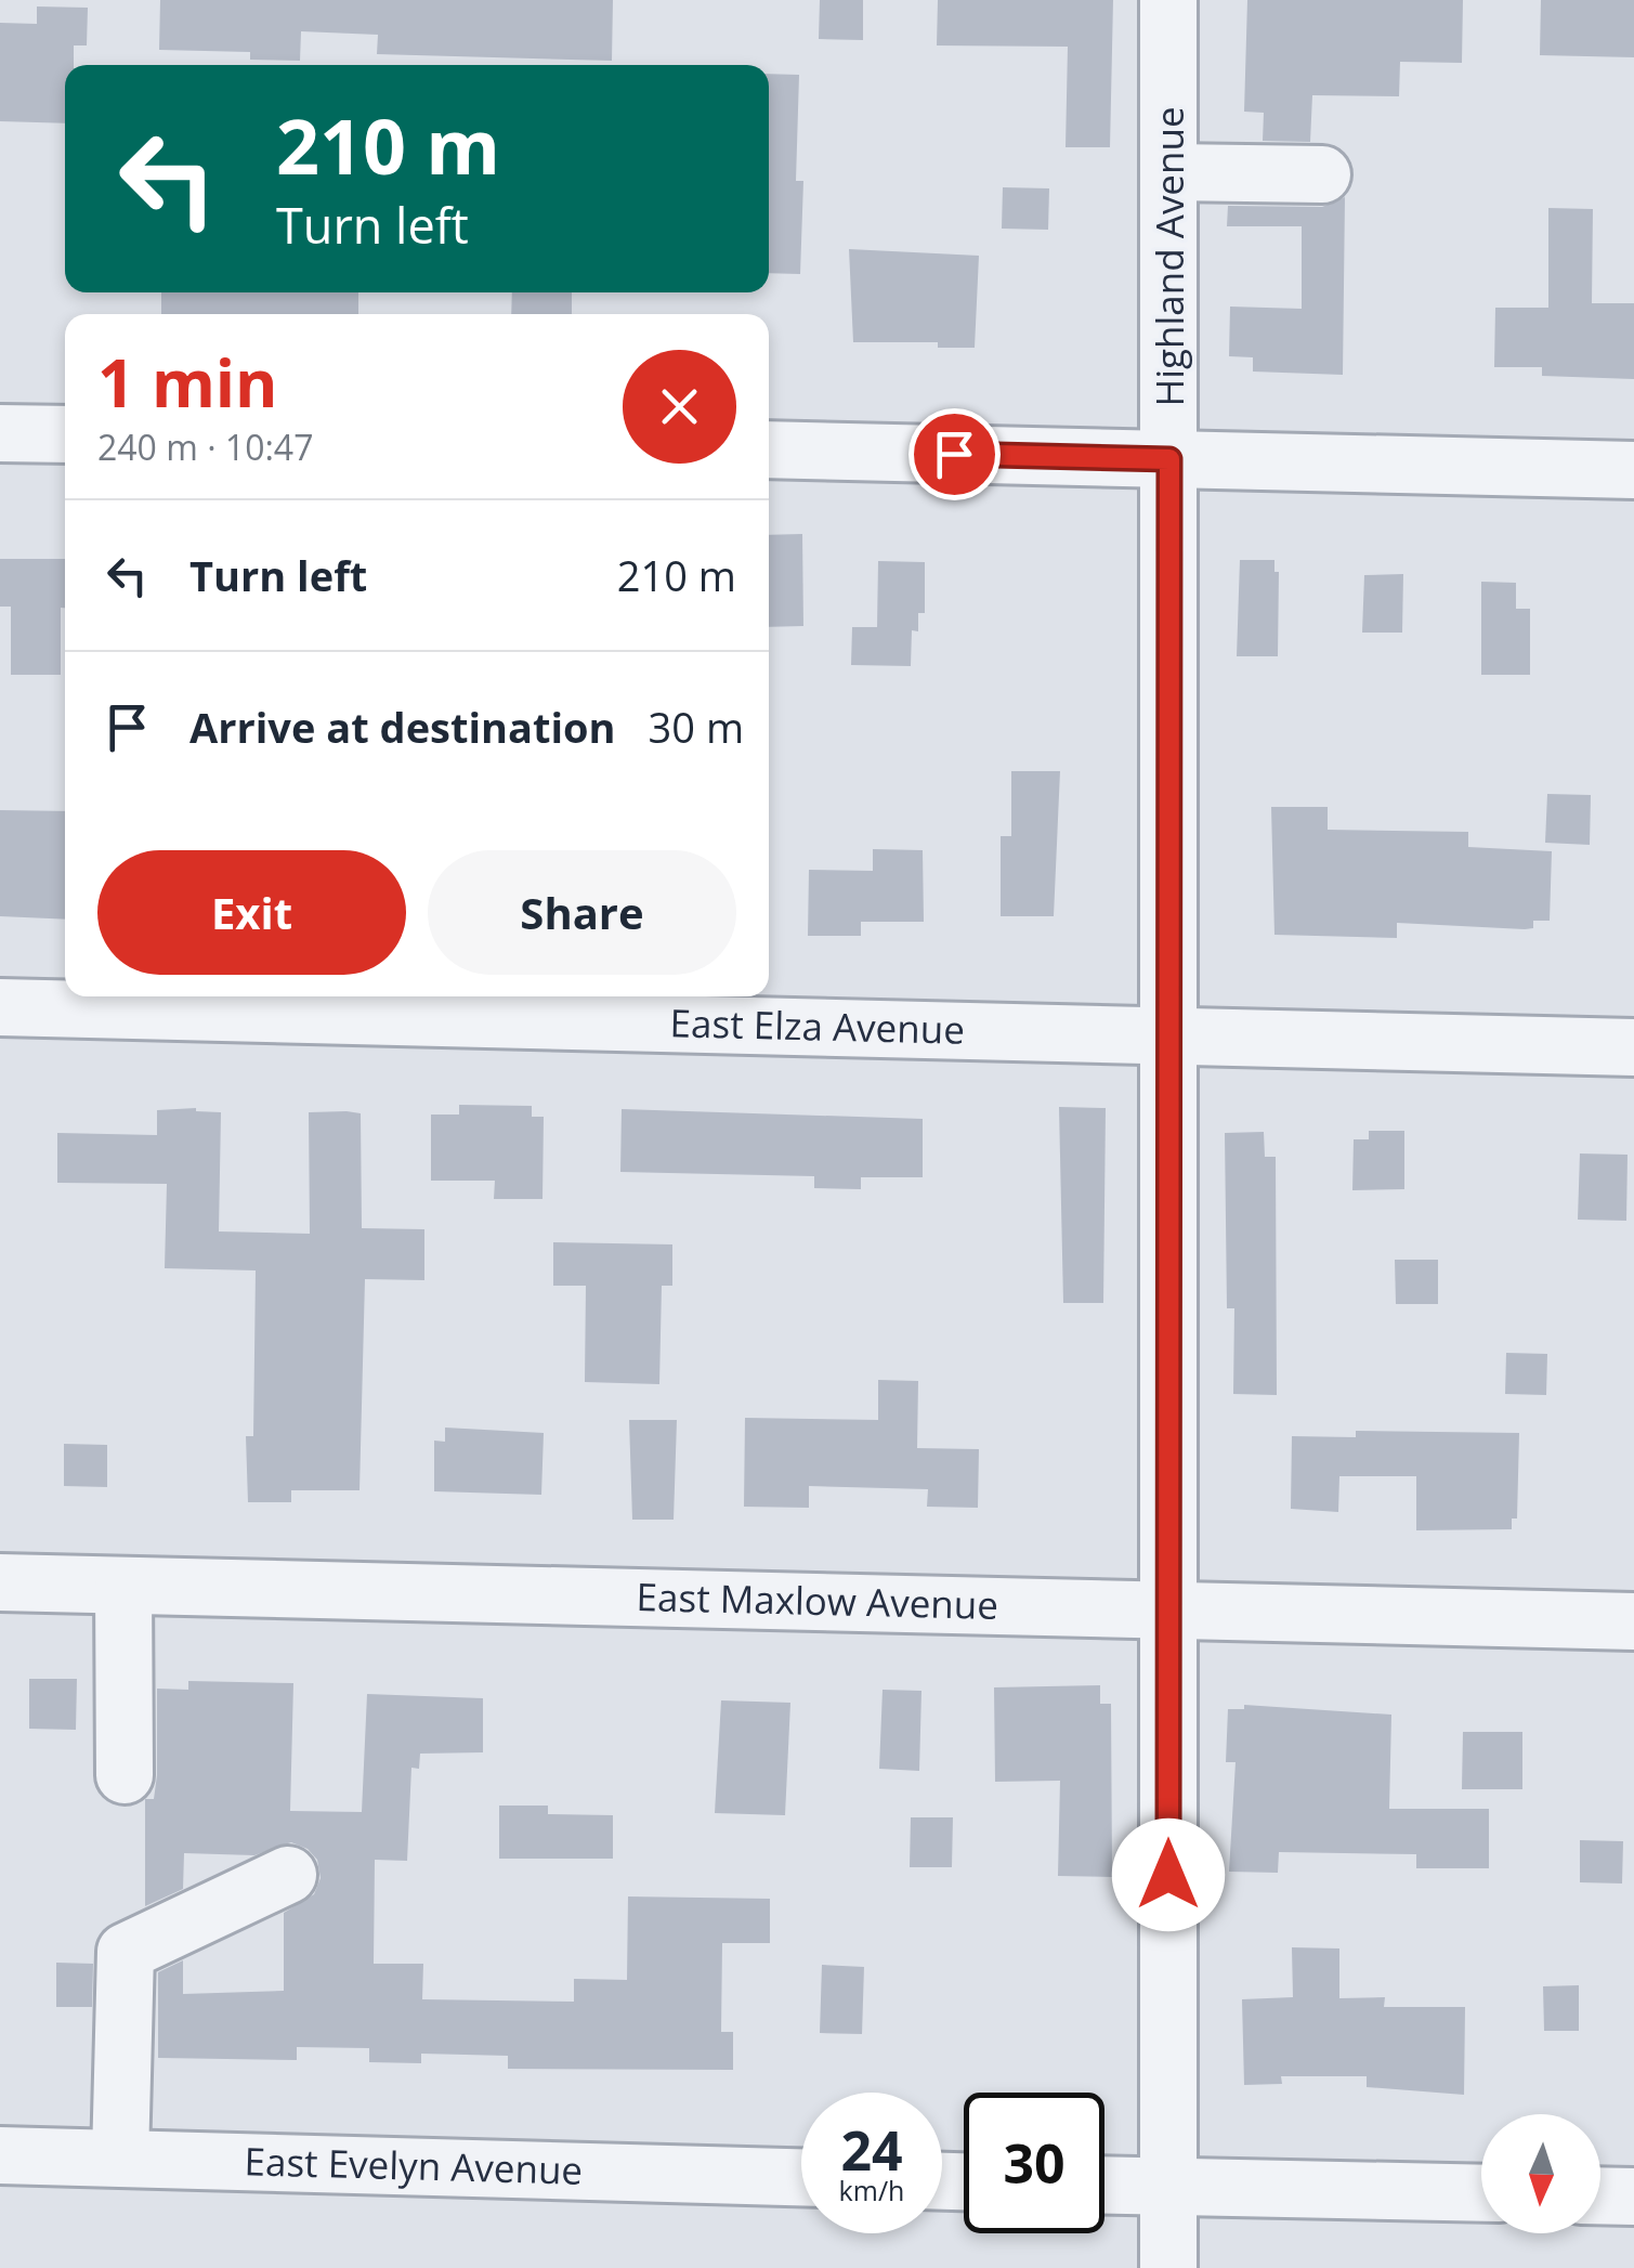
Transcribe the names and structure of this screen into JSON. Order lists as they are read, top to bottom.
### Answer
{
  "streets": {
    "street": [
      "Highland Avenue",
      "East Elza Avenue",
      "East Maxlow Avenue",
      "East Evelyn Avenue"
    ]
  },
  "crossings": [
    ["Highland Avenue", "East Elza Avenue"],
    ["Highland Avenue", "East Maxlow Avenue"]
  ],
  "north": "bottom",
  "page": {
    "turn": ["210 m", "Turn left"],
    "heading": ["1 min", "240 m · 10:47"],
    "list": [
      {
        "name": "Turn left",
        "value": "210 m"
      },
      {
        "name": "Arrive at destination",
        "value": "30 m"
      }
    ],
    "buttons": ["Exit", "Share"],
    "speed": "24 km/h",
    "limit": "30"
  }
}
